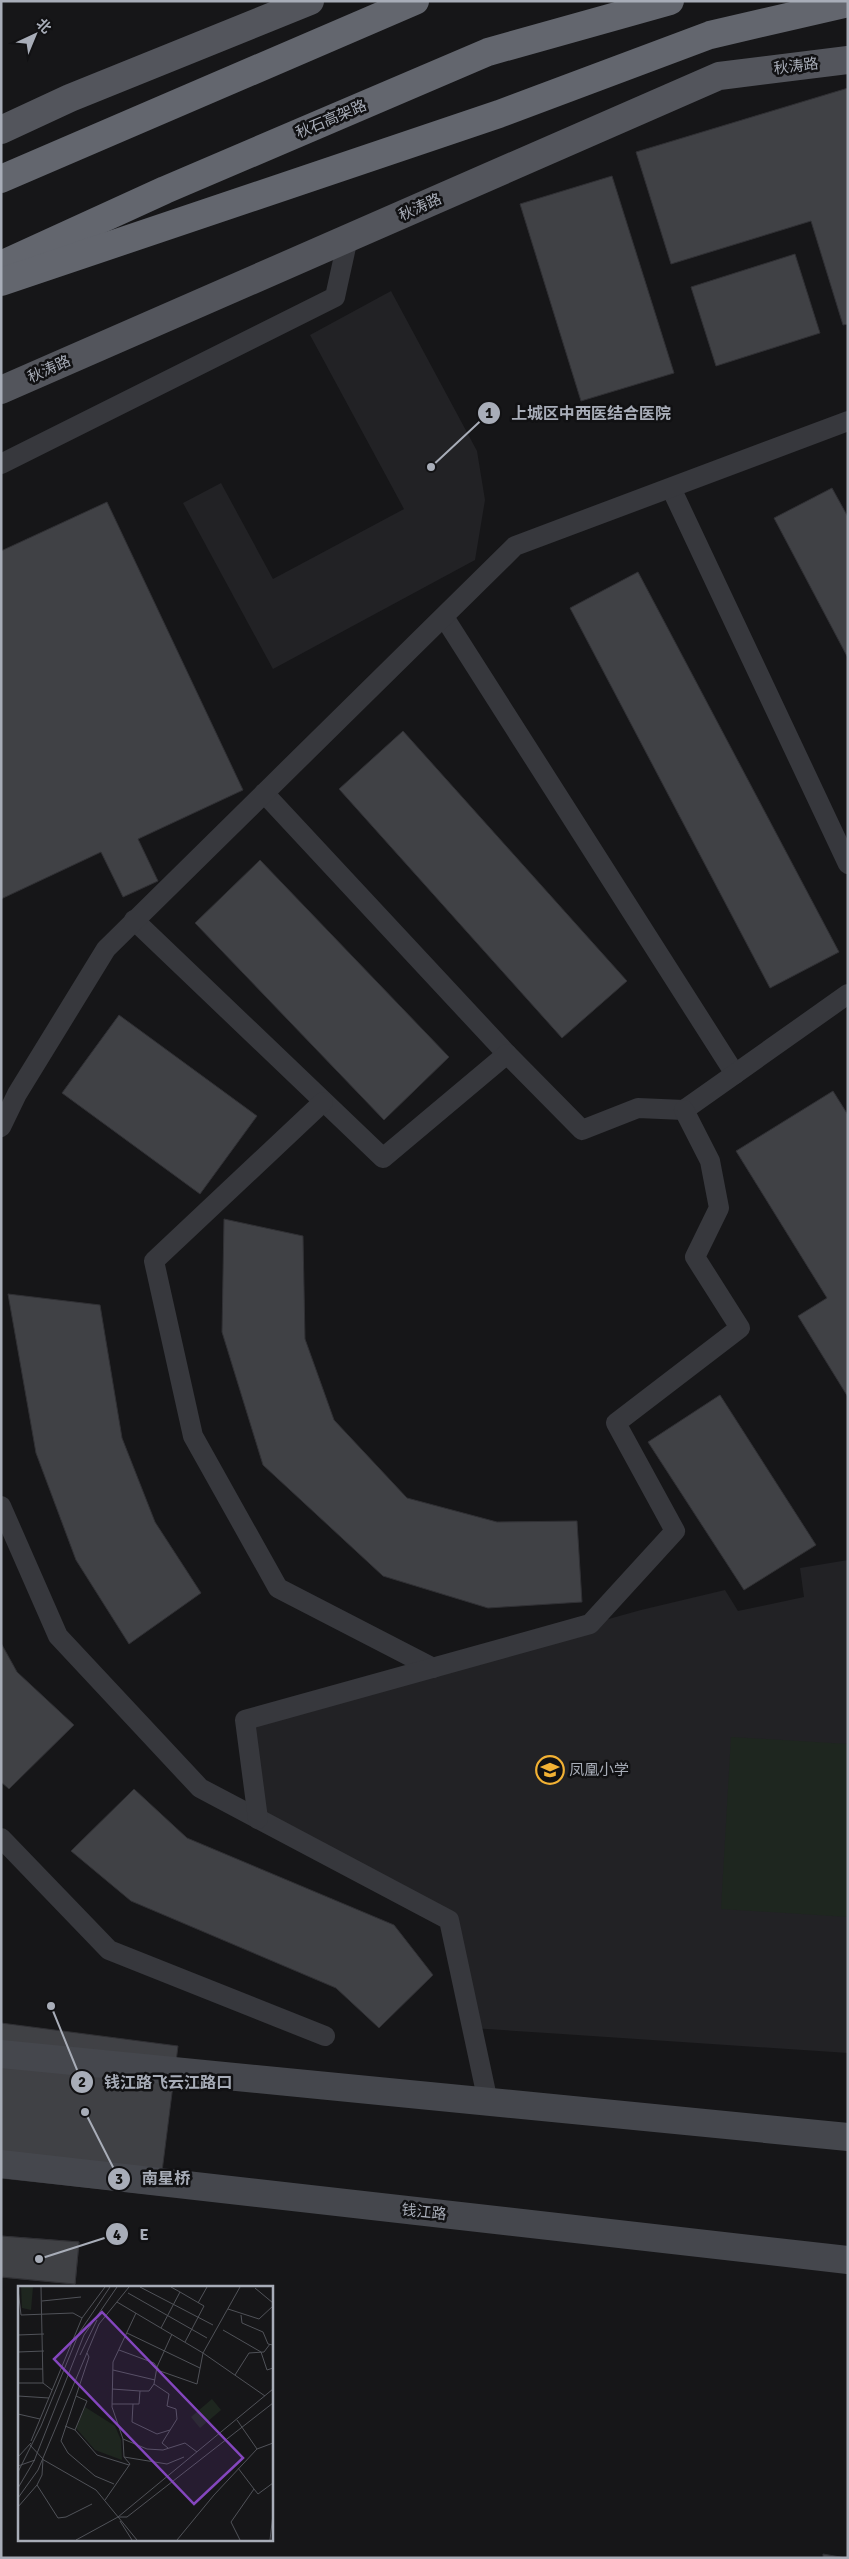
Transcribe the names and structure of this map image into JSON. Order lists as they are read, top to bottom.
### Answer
{
  "streets": {
    "highway": ["秋石高架路"],
    "main road": ["秋涛路", "钱江路"]
  },
  "places": {
    "other": [
      "上城区中西医结合医院",
      "钱江路飞云江路口",
      "南星桥",
      "E"
    ],
    "school or university": ["凤凰小学"]
  },
  "north": "top right"
}
